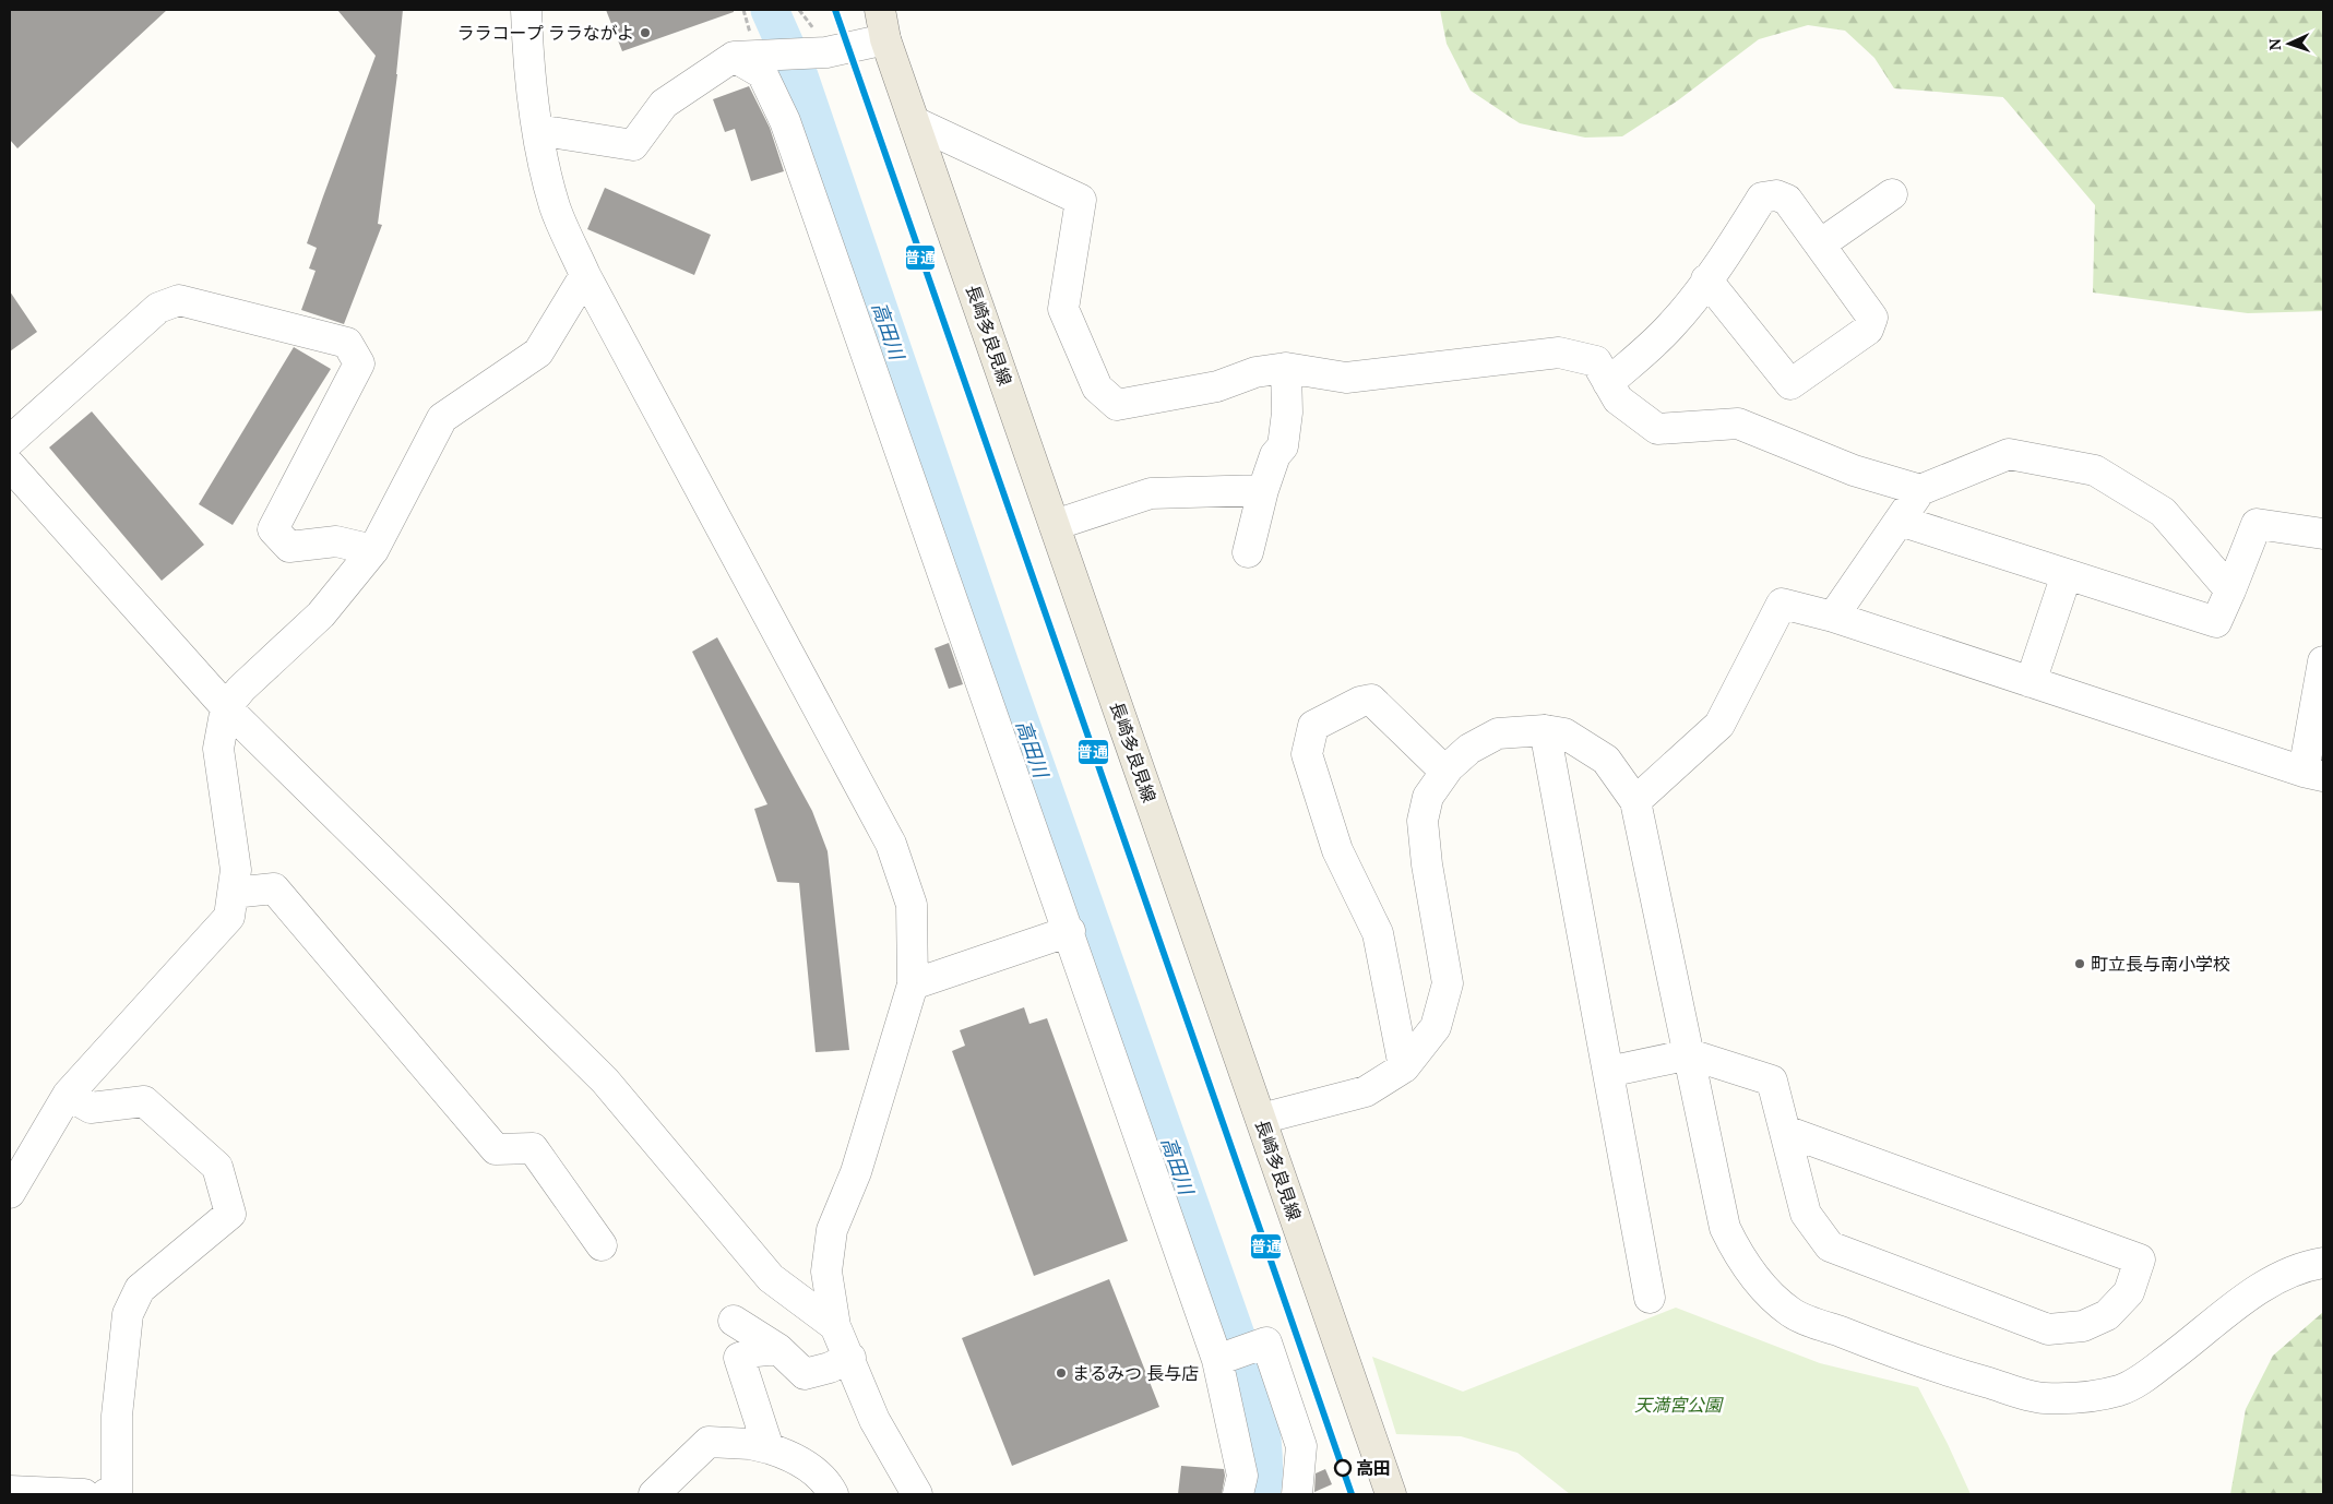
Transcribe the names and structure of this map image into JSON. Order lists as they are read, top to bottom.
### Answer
{
  "streets": {
    "main road": ["長崎多良見線"]
  },
  "water": ["高田川"],
  "parks": ["天満宮公園"],
  "places": [
    "ララコープ ララながよ",
    "町立長与南小学校",
    "まるみつ 長与店",
    "高田"
  ],
  "lines": ["transit line 普通"],
  "north": "left"
}
